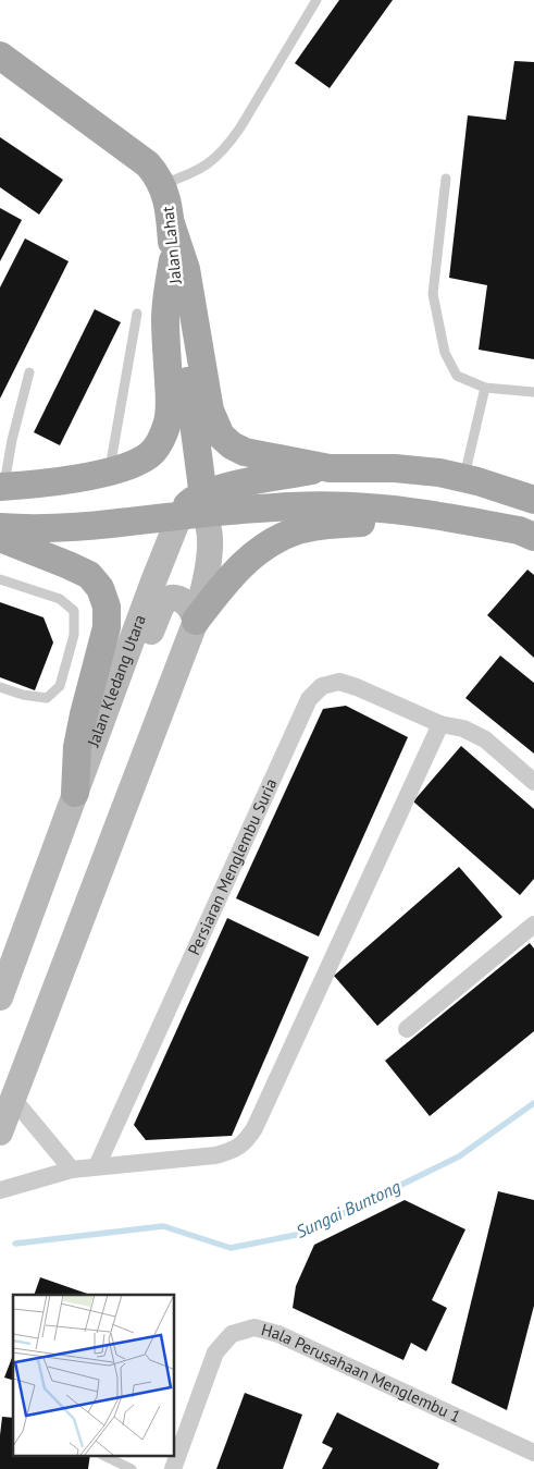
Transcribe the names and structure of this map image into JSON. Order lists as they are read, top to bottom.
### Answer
{
  "streets": {
    "main road": ["Jalan Lahat", "Jalan Kledang Utara"],
    "street": ["Persiaran Menglembu Suria", "Hala Perusahaan Menglembu 1"]
  },
  "crossings": [
    ["Jalan Lahat", "Jalan Kledang Utara"]
  ],
  "water": ["Sungai Buntong"]
}
